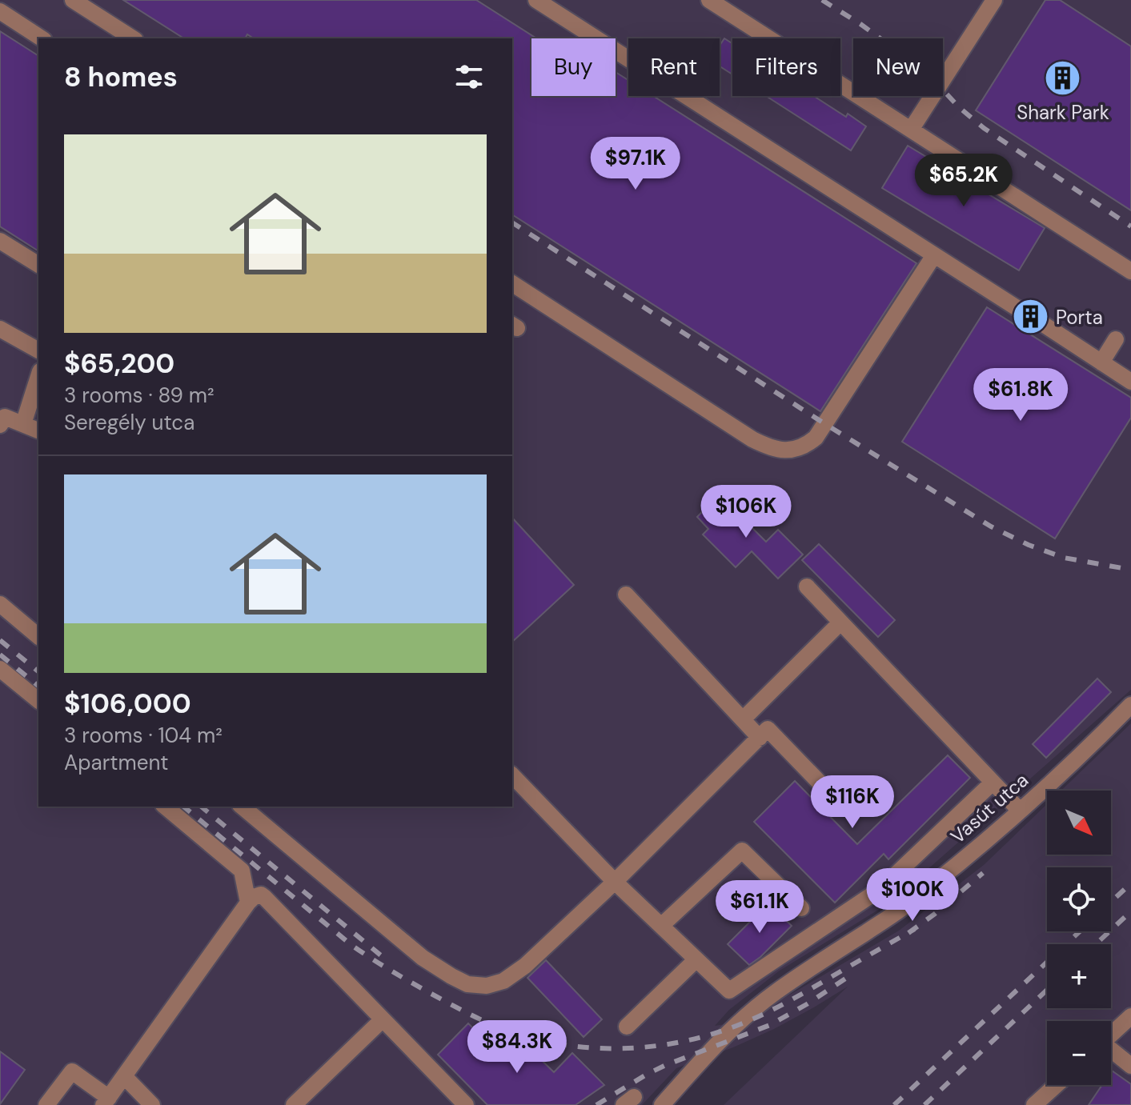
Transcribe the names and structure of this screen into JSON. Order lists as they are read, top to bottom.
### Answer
{
  "streets": {
    "street": ["Vasút utca"]
  },
  "places": {
    "building": ["Shark Park", "Porta"]
  },
  "north": "bottom right",
  "page": {
    "chip": [
      "Buy",
      "Rent",
      "Filters",
      "New"
    ],
    "heading": "8 homes",
    "list": [
      {
        "name": "$65,200",
        "note": "3 rooms · 89 m² · Seregély utca"
      },
      {
        "name": "$106,000",
        "note": "3 rooms · 104 m² · Apartment"
      }
    ],
    "price": [
      "$97.1K",
      "$65.2K",
      "$61.8K",
      "$106K",
      "$116K",
      "$100K",
      "$61.1K",
      "$84.3K"
    ],
    "map_buttons": ["+", "−"]
  }
}
